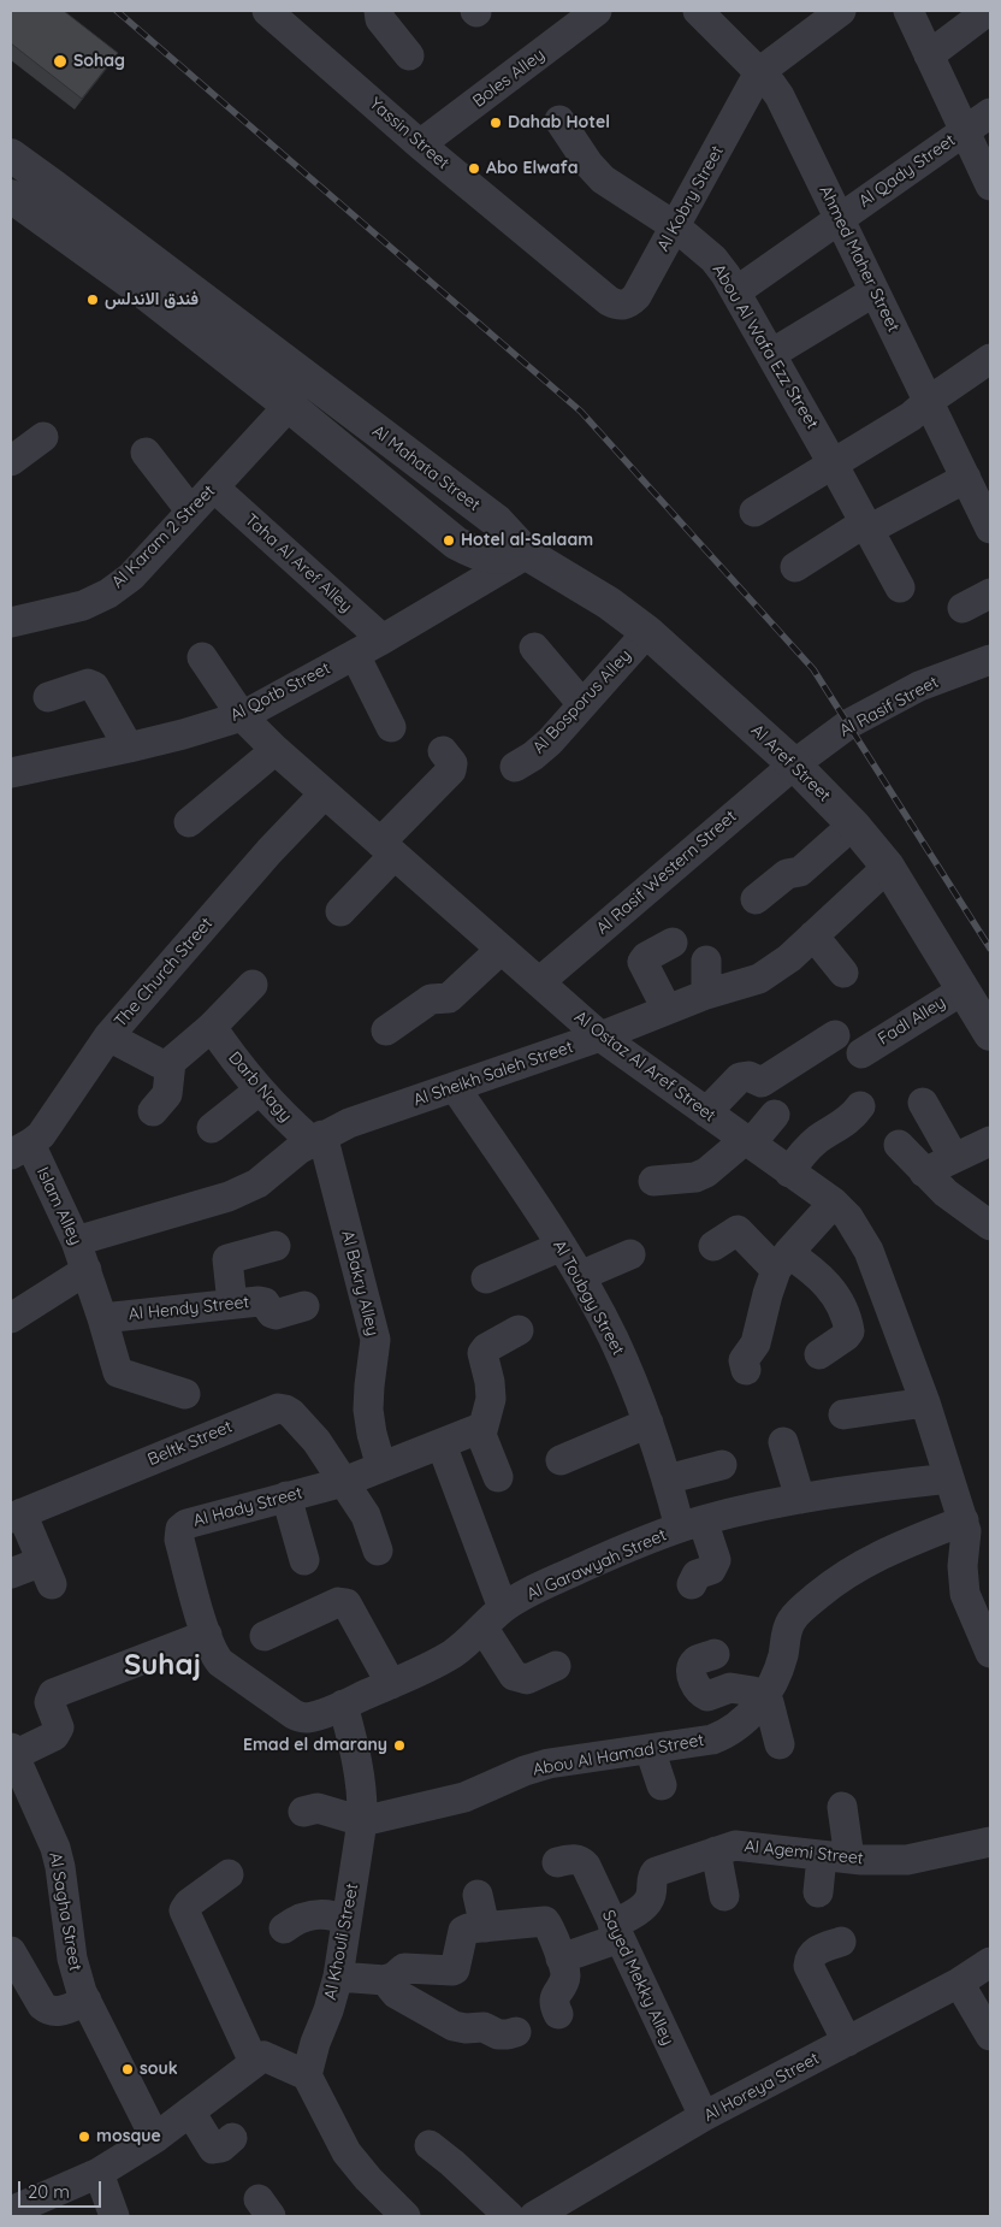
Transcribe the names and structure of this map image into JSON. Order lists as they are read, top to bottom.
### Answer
{
  "streets": {
    "street": [
      "Boles Alley",
      "Yassin Street",
      "Al Qady Street",
      "Al Kobry Street",
      "Ahmed Maher Street",
      "Abou Al Wafa Ezz Street",
      "Al Mahata Street",
      "Al Karam 2 Street",
      "Taha Al Aref Alley",
      "Al Qotb Street",
      "Al Bosporus Alley",
      "Al Rasif Street",
      "Al Aref Street",
      "Al Rasif Western Street",
      "The Church Street",
      "Fadl Alley",
      "Al Ostaz Al Aref Street",
      "Al Sheikh Saleh Street",
      "Darb Nagy",
      "Islam Alley",
      "Al Bakry Alley",
      "Al Toubgy Street",
      "Al Hendy Street",
      "Beltk Street",
      "Al Hady Street",
      "Al Garawyah Street",
      "Abou Al Hamad Street",
      "Al Agemi Street",
      "Al Sagha Street",
      "Al Khouli Street",
      "Sayed Mekky Alley",
      "Al Horeya Street"
    ]
  },
  "crossings": [
    ["Boles Alley", "Yassin Street"],
    ["Yassin Street", "Al Kobry Street"],
    ["Al Qady Street", "Ahmed Maher Street"],
    ["Al Qady Street", "Abou Al Wafa Ezz Street"],
    ["Al Kobry Street", "Ahmed Maher Street"],
    ["Al Kobry Street", "Abou Al Wafa Ezz Street"],
    ["Al Mahata Street", "Al Qotb Street"],
    ["Al Mahata Street", "Al Aref Street"],
    ["Al Karam 2 Street", "Taha Al Aref Alley"],
    ["Taha Al Aref Alley", "Al Qotb Street"],
    ["Al Qotb Street", "Al Aref Street"],
    ["Al Qotb Street", "Al Ostaz Al Aref Street"],
    ["Al Bosporus Alley", "Al Aref Street"],
    ["Al Rasif Street", "Al Aref Street"],
    ["Al Rasif Street", "Al Rasif Western Street"],
    ["Al Aref Street", "Al Rasif Western Street"],
    ["Al Aref Street", "Fadl Alley"],
    ["Al Aref Street", "Al Sheikh Saleh Street"],
    ["Al Rasif Western Street", "Al Ostaz Al Aref Street"],
    ["The Church Street", "Al Ostaz Al Aref Street"],
    ["The Church Street", "Islam Alley"],
    ["Al Ostaz Al Aref Street", "Al Sheikh Saleh Street"],
    ["Al Ostaz Al Aref Street", "Al Garawyah Street"],
    ["Al Ostaz Al Aref Street", "Abou Al Hamad Street"],
    ["Al Sheikh Saleh Street", "Darb Nagy"],
    ["Al Sheikh Saleh Street", "Islam Alley"],
    ["Al Sheikh Saleh Street", "Al Bakry Alley"],
    ["Al Sheikh Saleh Street", "Al Toubgy Street"],
    ["Darb Nagy", "Al Bakry Alley"],
    ["Al Bakry Alley", "Al Hady Street"],
    ["Al Toubgy Street", "Al Garawyah Street"],
    ["Beltk Street", "Al Hady Street"],
    ["Al Hady Street", "Al Garawyah Street"],
    ["Al Hady Street", "Al Khouli Street"],
    ["Al Garawyah Street", "Al Khouli Street"],
    ["Abou Al Hamad Street", "Al Khouli Street"],
    ["Al Agemi Street", "Sayed Mekky Alley"],
    ["Sayed Mekky Alley", "Al Horeya Street"]
  ],
  "districts": ["Suhaj"],
  "places": [
    "Sohag",
    "Dahab Hotel",
    "Abo Elwafa",
    "فندق الاندلس",
    "Hotel al-Salaam",
    "Emad el dmarany",
    "souk",
    "mosque"
  ],
  "scale_bar": "20 m"
}
